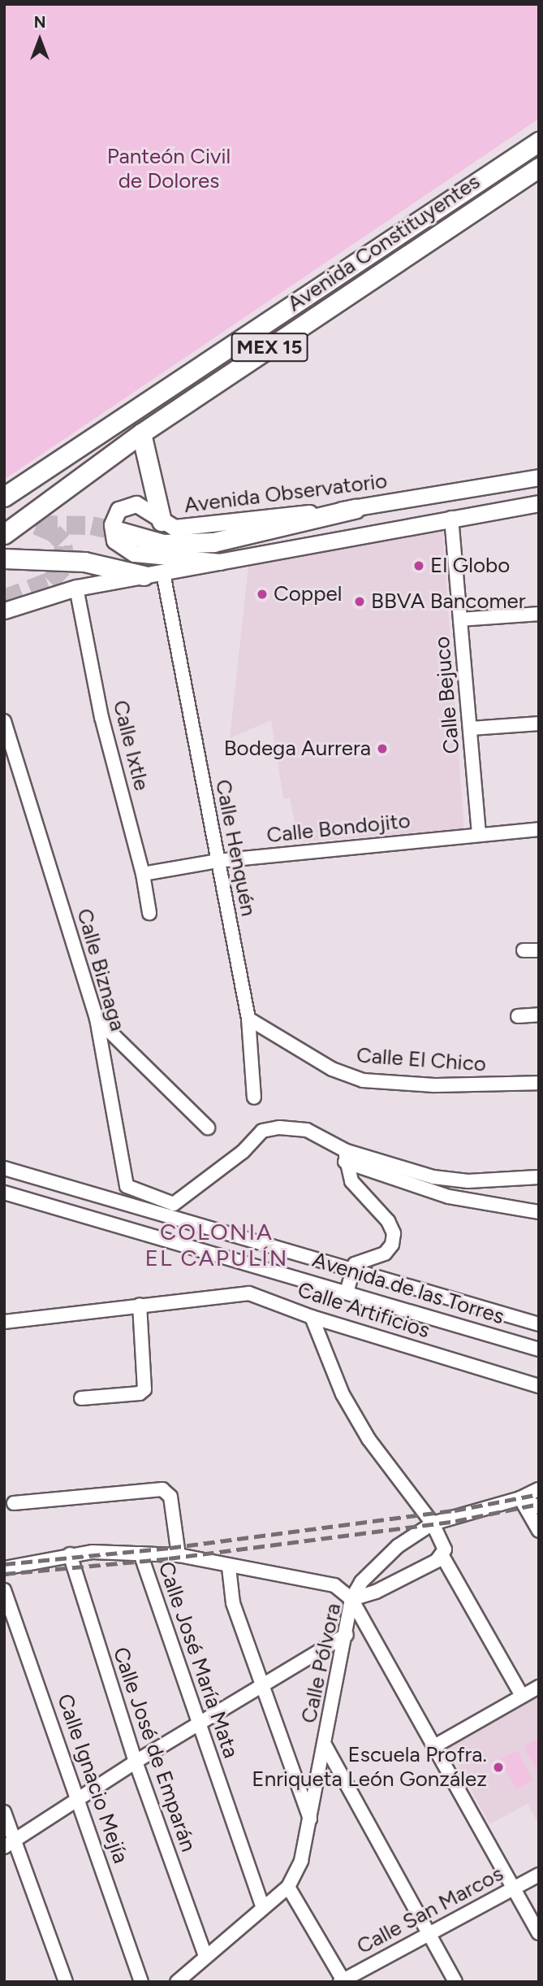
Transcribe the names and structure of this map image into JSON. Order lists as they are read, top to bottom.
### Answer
{
  "streets": {
    "highway": ["Avenida Constituyentes", "MEX 15"],
    "main road": ["Avenida Observatorio"],
    "street": [
      "Calle Bejuco",
      "Calle Ixtle",
      "Calle Bondojito",
      "Calle Henquén",
      "Calle Biznaga",
      "Calle El Chico",
      "Avenida de las Torres",
      "Calle Artificios",
      "Calle José María Mata",
      "Calle Pólvora",
      "Calle José de Emparán",
      "Calle Ignacio Mejía",
      "Calle San Marcos"
    ]
  },
  "crossings": [
    ["Avenida Observatorio", "Calle Bejuco"],
    ["Avenida Observatorio", "Calle Ixtle"],
    ["Avenida Observatorio", "Calle Henquén"],
    ["Calle Bejuco", "Calle Bondojito"],
    ["Calle Ixtle", "Calle Bondojito"],
    ["Calle Bondojito", "Calle Henquén"],
    ["Calle Henquén", "Calle El Chico"],
    ["Calle José María Mata", "Calle Pólvora"],
    ["Calle Pólvora", "Calle José de Emparán"]
  ],
  "districts": ["COLONIA EL CAPULÍN"],
  "parks": ["Panteón Civil de Dolores"],
  "places": [
    "El Globo",
    "Coppel",
    "BBVA Bancomer",
    "Bodega Aurrera",
    "Escuela Profra. Enriqueta León González"
  ],
  "north": "top"
}
